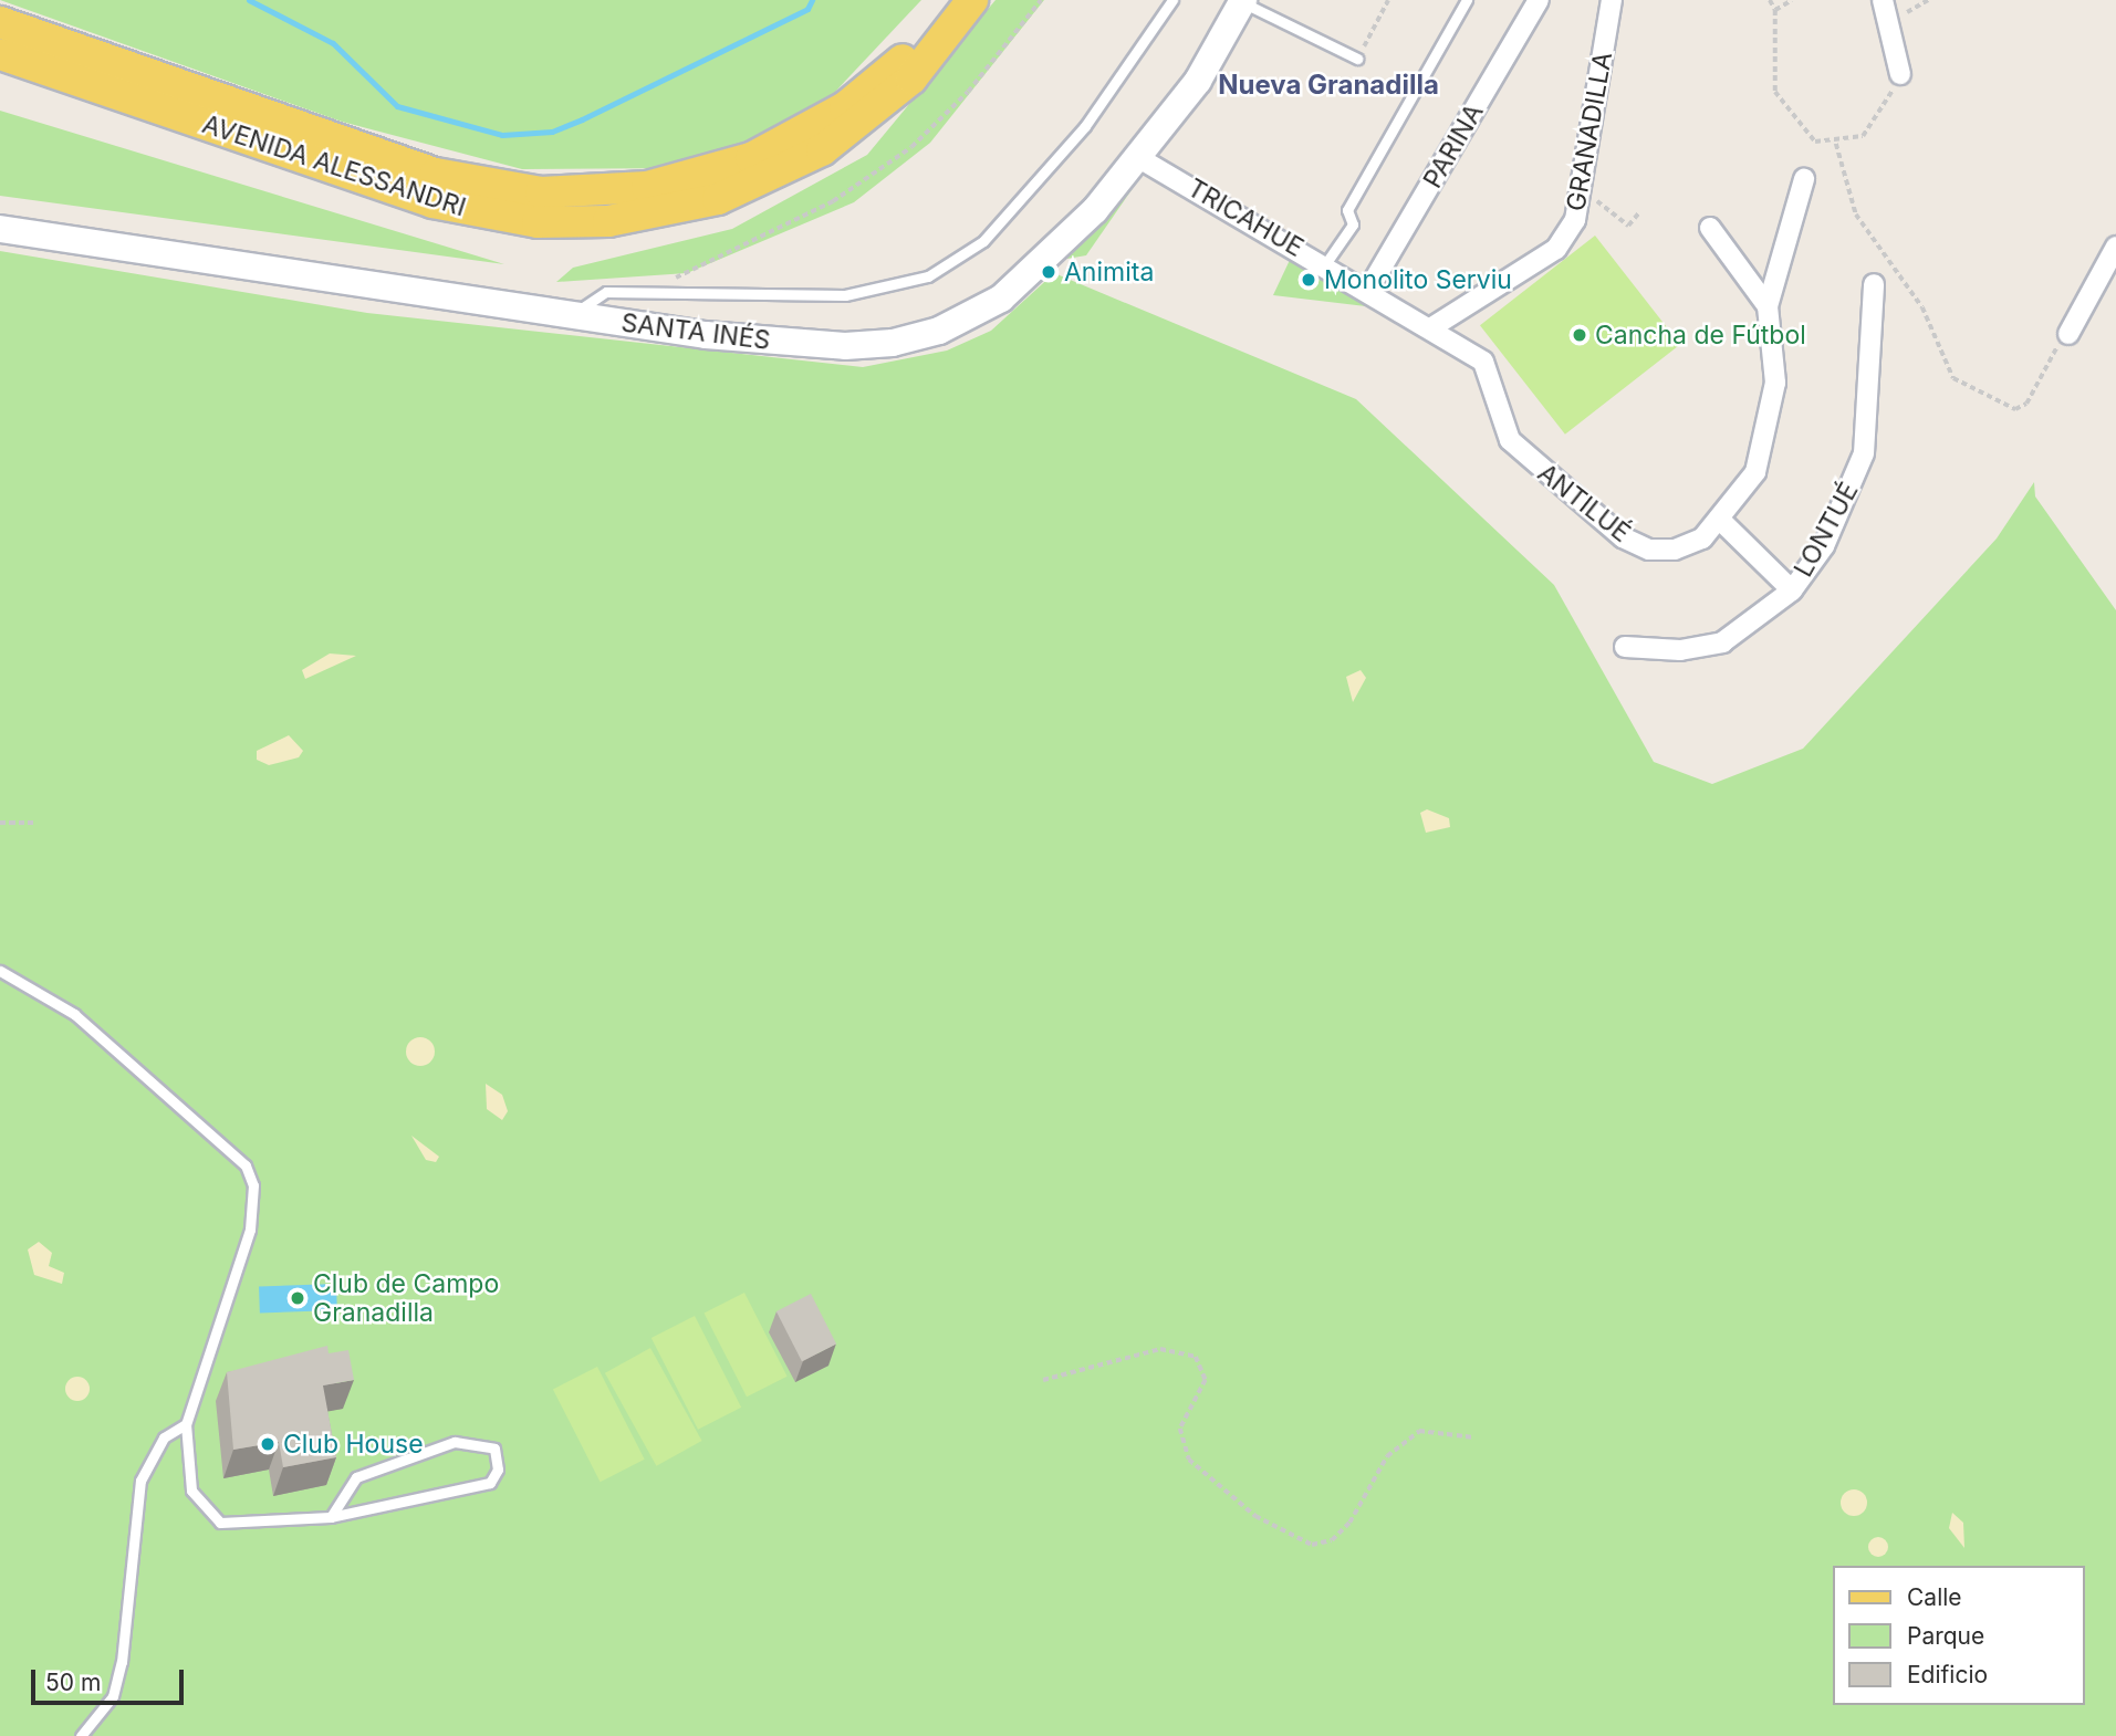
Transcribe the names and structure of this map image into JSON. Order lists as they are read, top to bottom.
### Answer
{
  "streets": {
    "main road": ["AVENIDA ALESSANDRI", "SANTA INÉS"],
    "street": [
      "GRANADILLA",
      "PARINA",
      "TRICAHUE",
      "ANTILUÉ",
      "LONTUÉ"
    ]
  },
  "crossings": [
    ["GRANADILLA", "TRICAHUE"],
    ["GRANADILLA", "ANTILUÉ"],
    ["PARINA", "TRICAHUE"],
    ["TRICAHUE", "SANTA INÉS"],
    ["TRICAHUE", "ANTILUÉ"]
  ],
  "districts": ["Nueva Granadilla"],
  "places": [
    "Animita",
    "Monolito Serviu",
    "Cancha de Fútbol",
    "Club de Campo Granadilla",
    "Club House"
  ],
  "legend": ["Calle", "Parque", "Edificio"],
  "scale_bar": "50 m"
}
